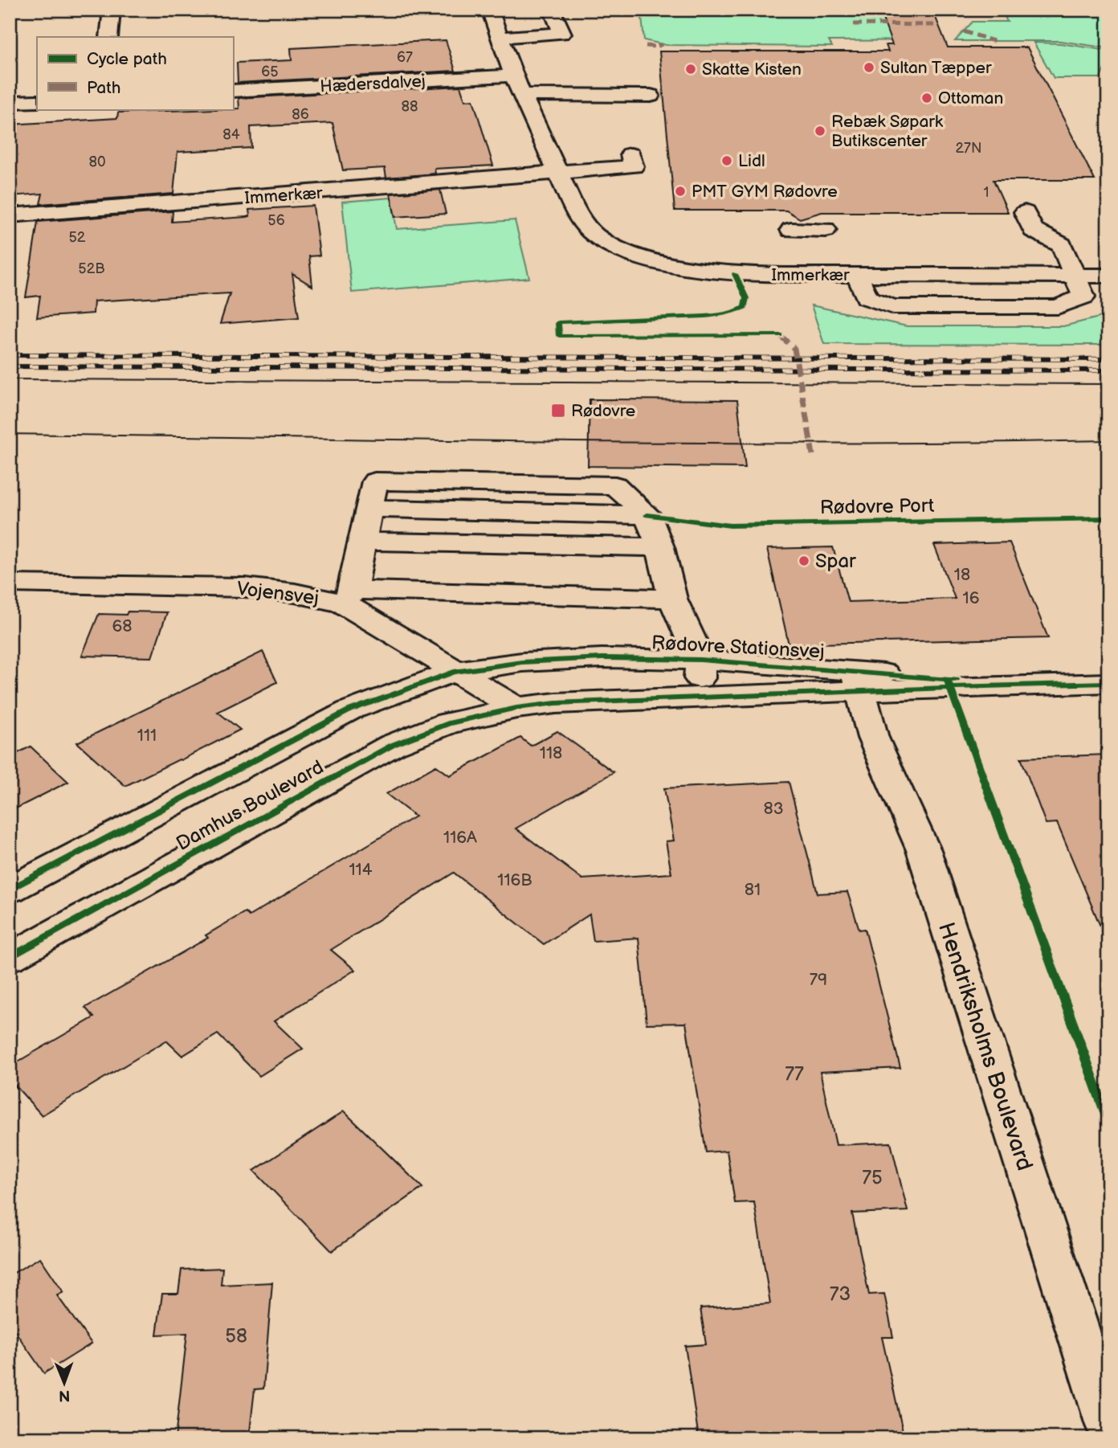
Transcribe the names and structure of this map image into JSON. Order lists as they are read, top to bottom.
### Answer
{
  "streets": {
    "street": [
      "Hædersdalvej",
      "Immerkær",
      "Vojensvej",
      "Rødovre Stationsvej",
      "Damhus Boulevard",
      "Hendriksholms Boulevard"
    ],
    "cycle path": ["Rødovre Port"]
  },
  "crossings": [
    ["Hædersdalvej", "Immerkær"],
    ["Vojensvej", "Rødovre Stationsvej"],
    ["Vojensvej", "Damhus Boulevard"],
    ["Rødovre Stationsvej", "Damhus Boulevard"],
    ["Rødovre Stationsvej", "Hendriksholms Boulevard"]
  ],
  "places": {
    "other": [
      "Sultan Tæpper",
      "Skatte Kisten",
      "Ottoman",
      "Rebæk Søpark Butikscenter",
      "Lidl",
      "PMT GYM Rødovre",
      "Spar"
    ],
    "transit": ["Rødovre"]
  },
  "house_numbers": [
    "67",
    "65",
    "88",
    "86",
    "84",
    "27N",
    "80",
    "1",
    "56",
    "52",
    "52B",
    "18",
    "16",
    "68",
    "111",
    "118",
    "83",
    "116A",
    "114",
    "116B",
    "81",
    "79",
    "77",
    "75",
    "73",
    "58"
  ],
  "legend": ["Cycle path", "Path"],
  "north": "bottom"
}
